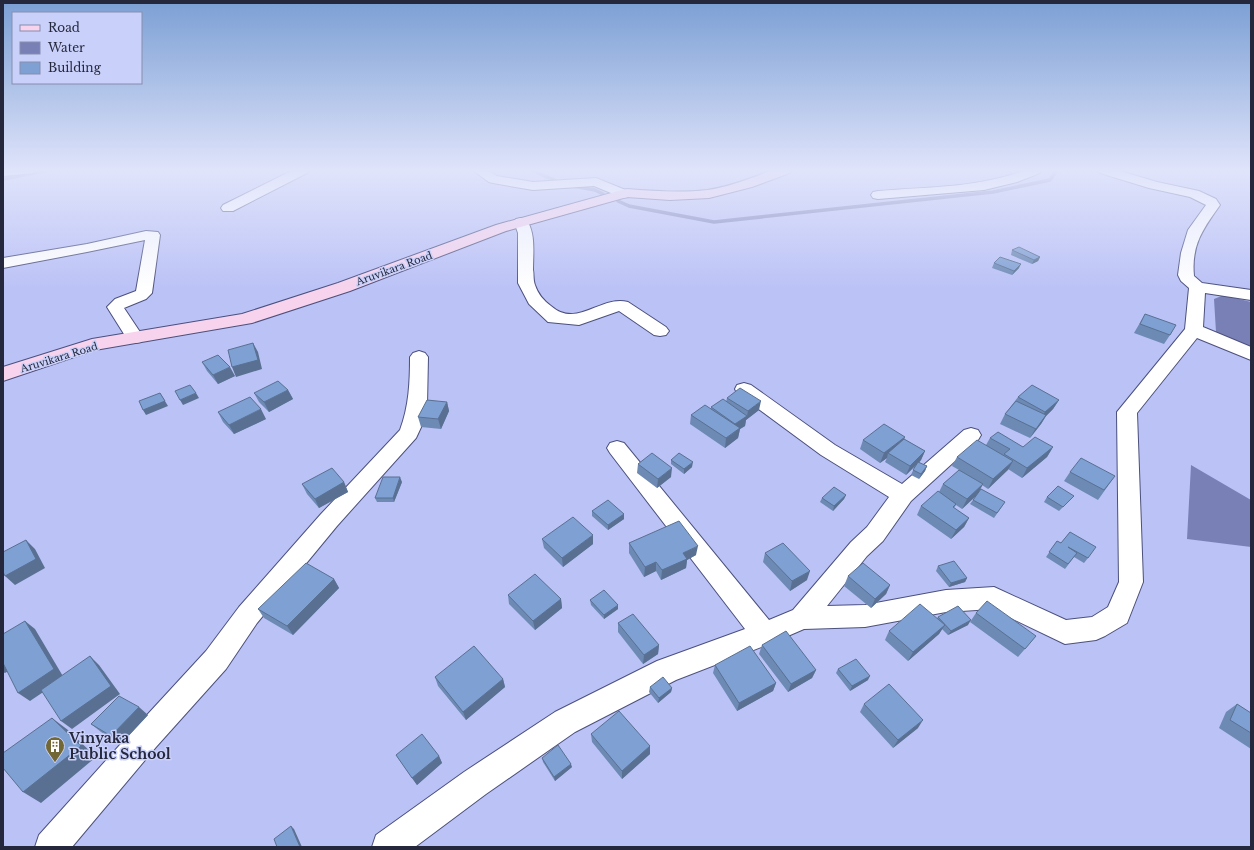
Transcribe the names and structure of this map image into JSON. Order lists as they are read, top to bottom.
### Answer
{
  "streets": {
    "main road": ["Aruvikara Road"]
  },
  "places": {
    "building": ["Vinyaka Public School"]
  },
  "legend": ["Road", "Water", "Building"]
}
